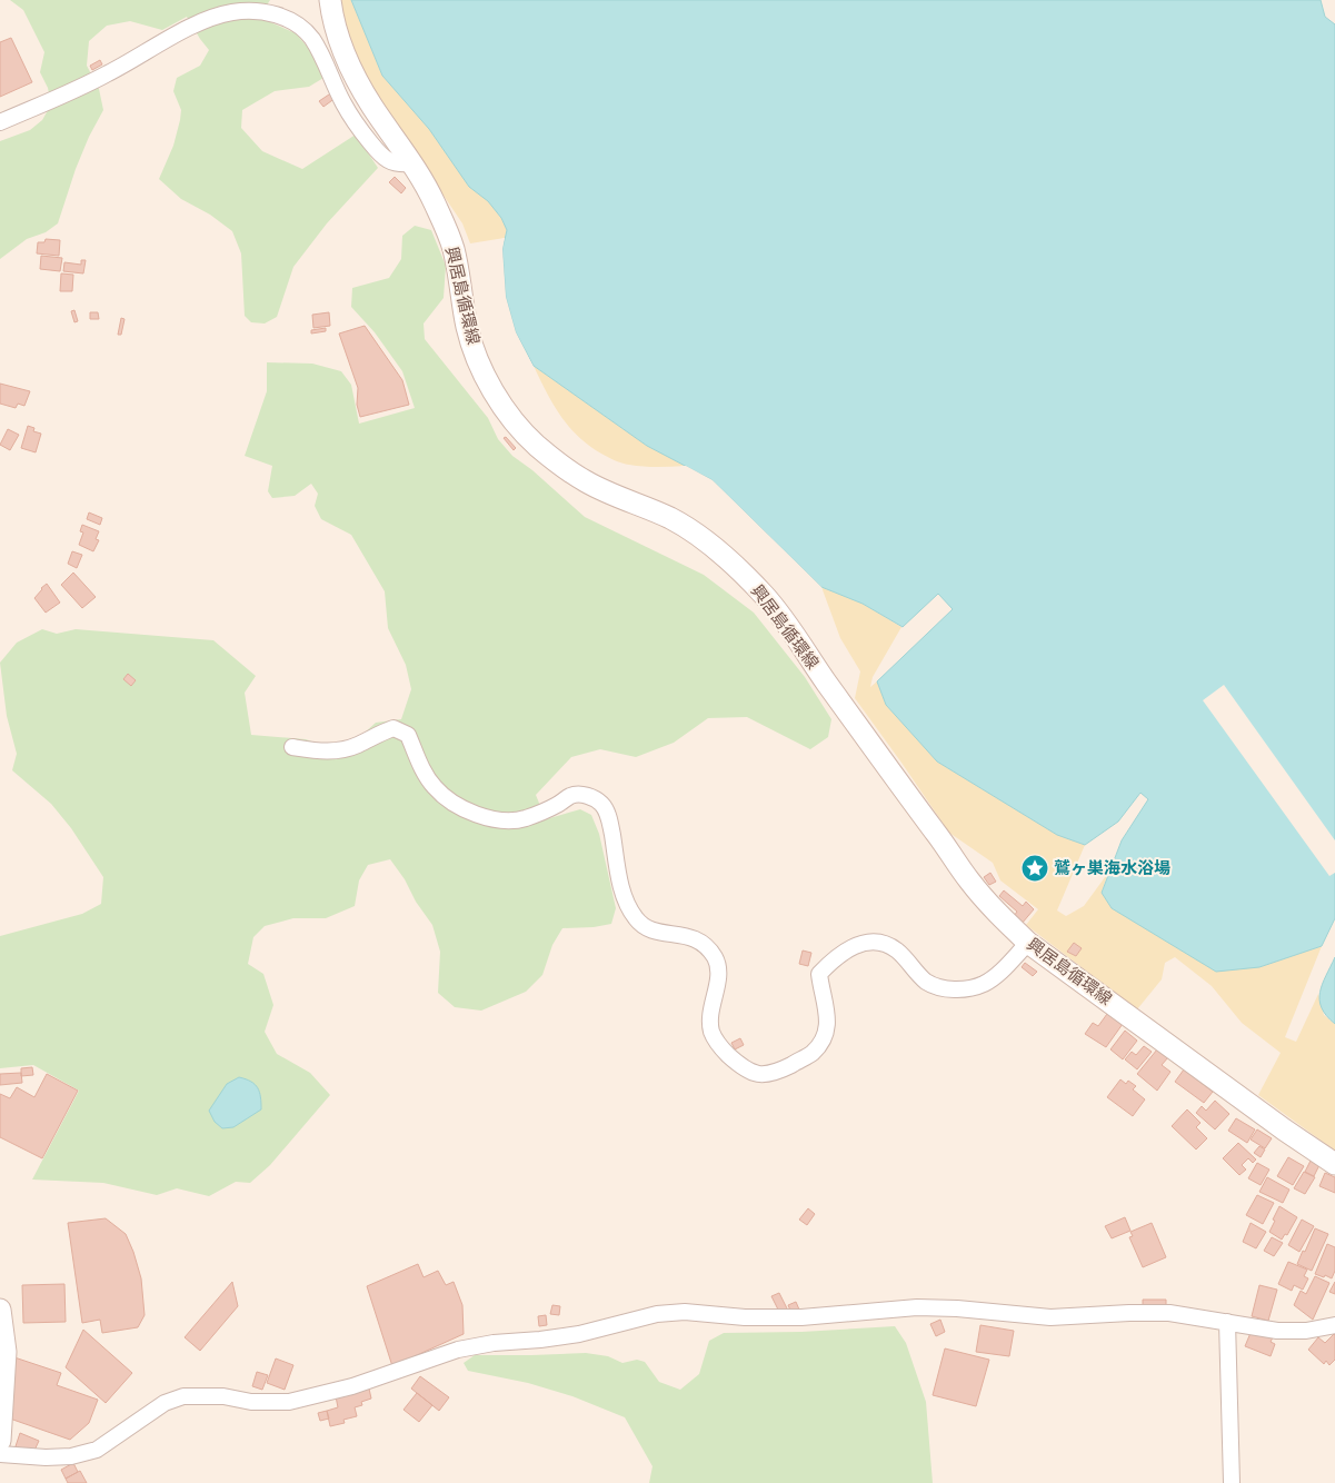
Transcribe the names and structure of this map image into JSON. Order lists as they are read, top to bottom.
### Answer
{
  "streets": {
    "main road": ["興居島循環線"]
  },
  "places": {
    "place": ["鷲ヶ巣海水浴場"]
  }
}
